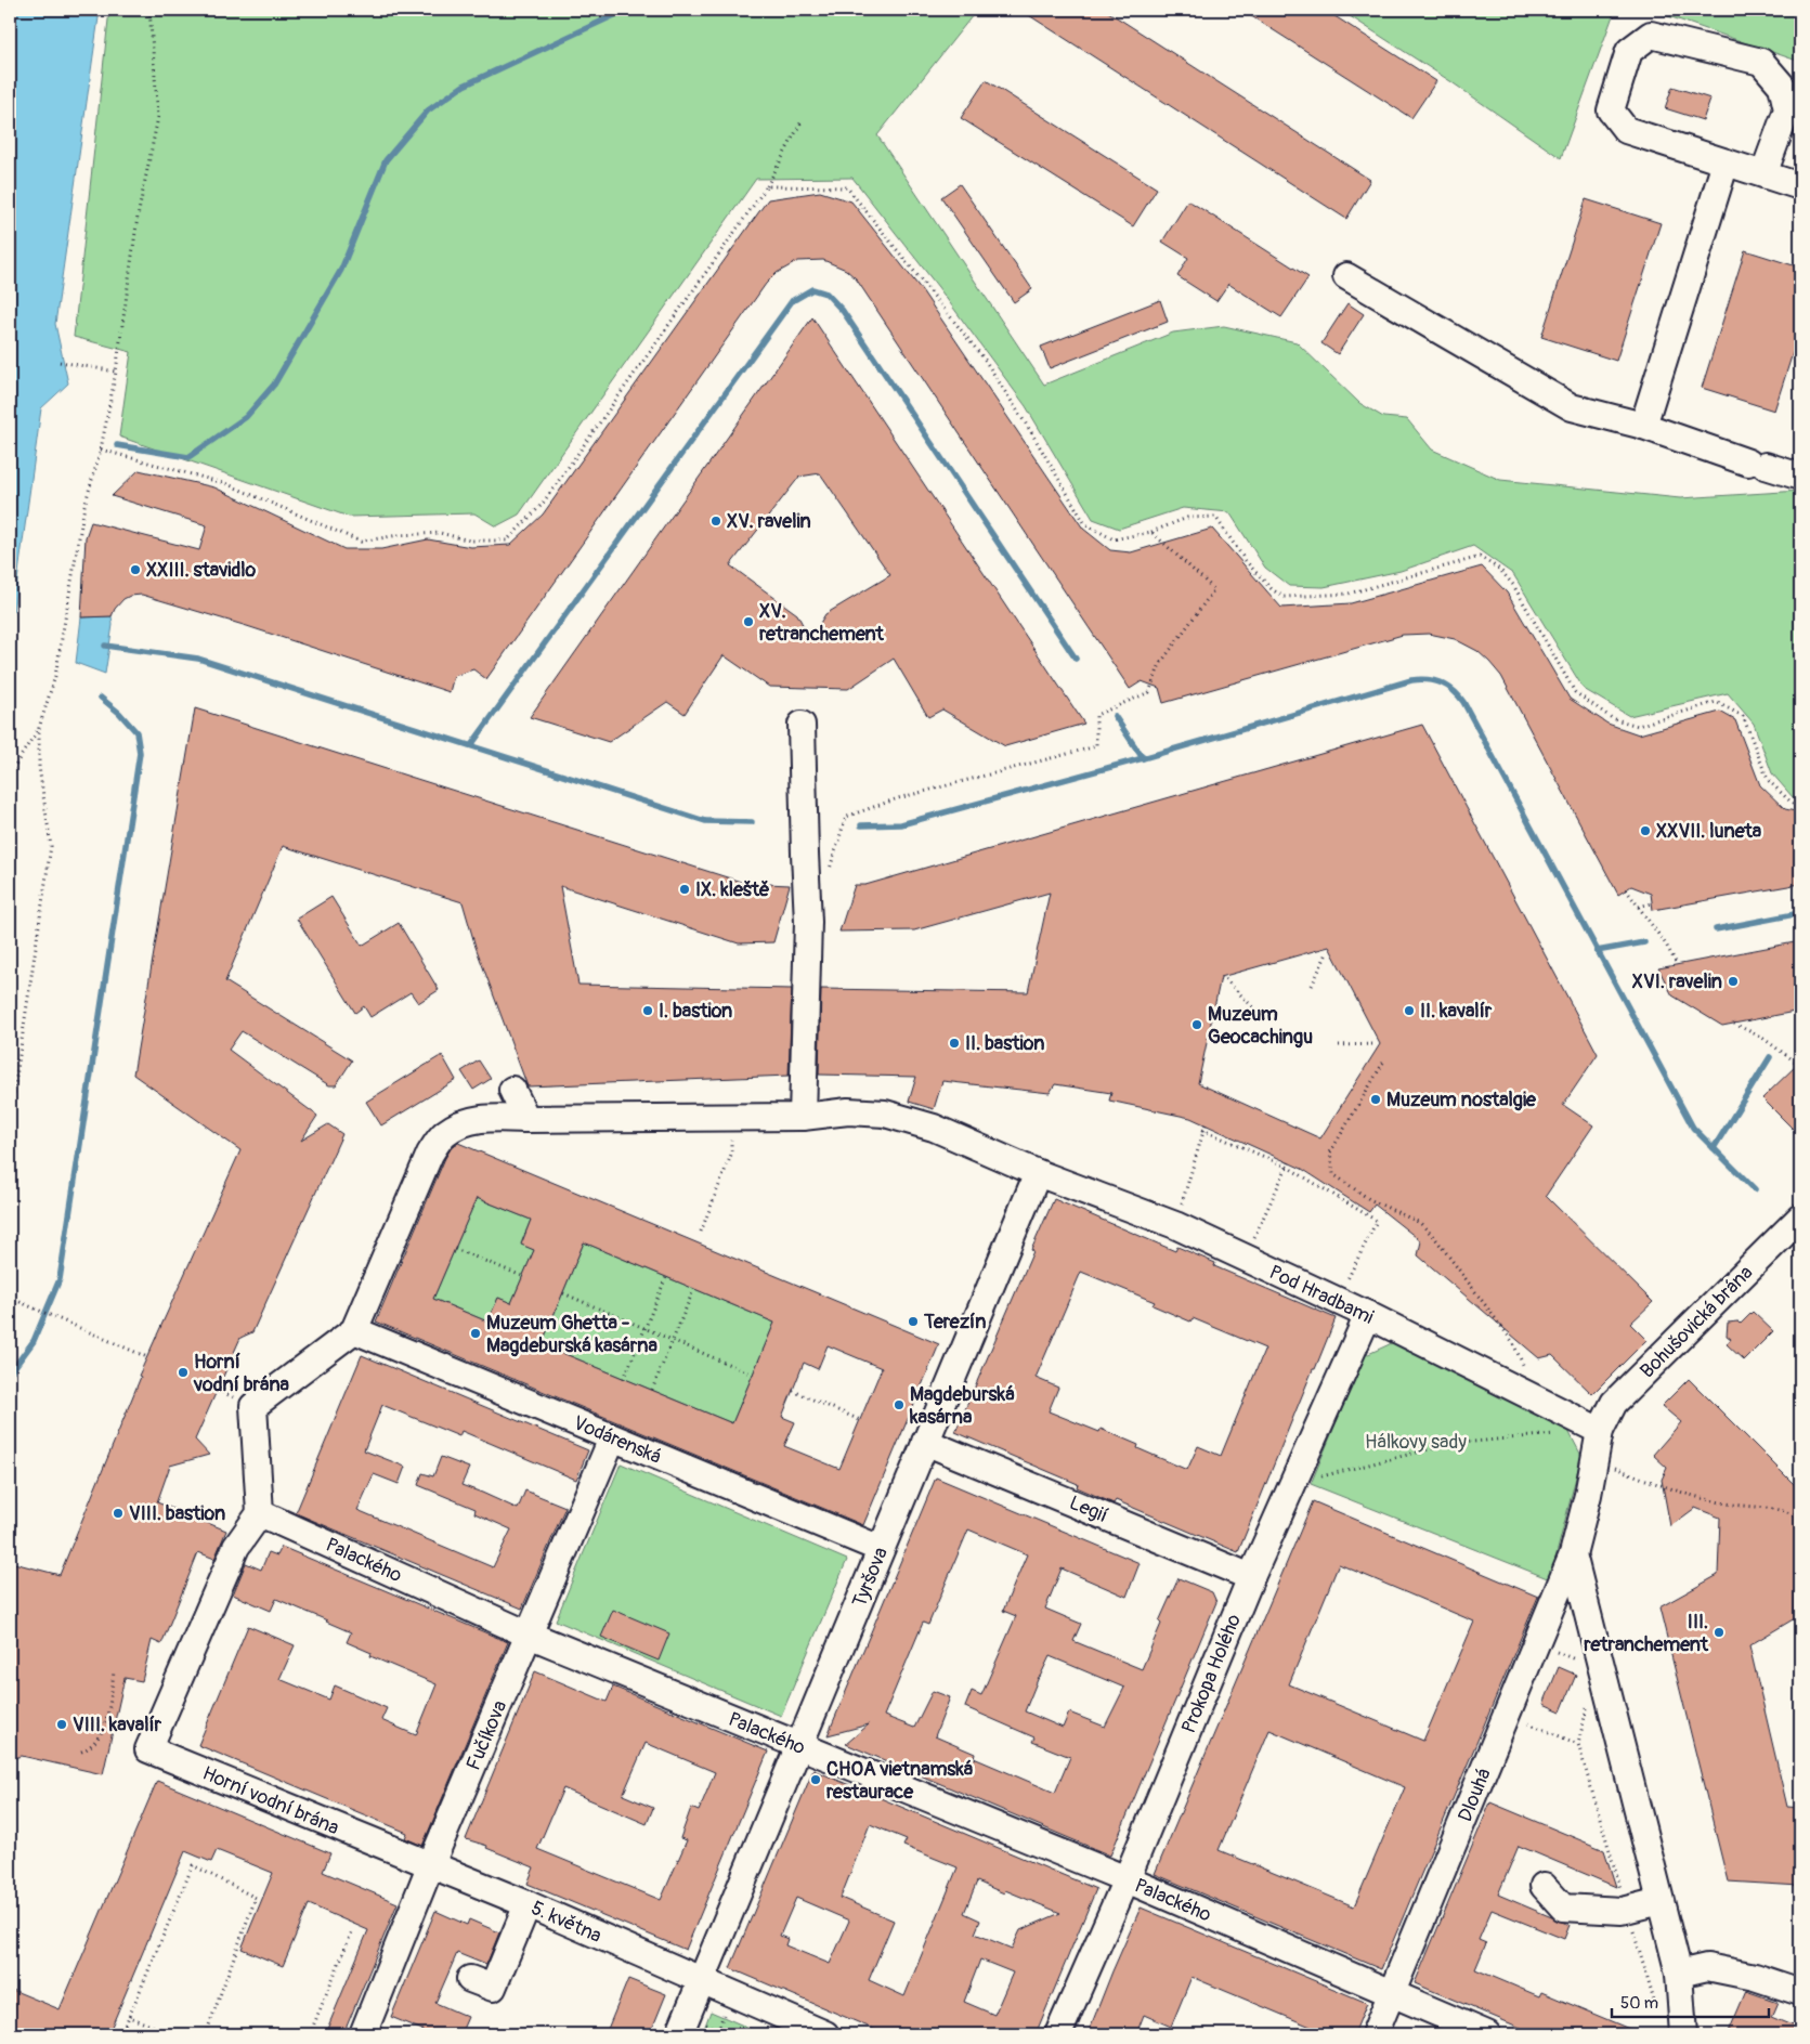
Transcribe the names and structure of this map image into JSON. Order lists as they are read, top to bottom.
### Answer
{
  "streets": {
    "street": [
      "Pod Hradbami",
      "Bohušovická brána",
      "Vodárenská",
      "Legií",
      "Palackého",
      "Tyršova",
      "Prokopa Holého",
      "Fučíkova",
      "Dlouhá",
      "Horní vodní brána",
      "5. května"
    ]
  },
  "crossings": [
    ["Pod Hradbami", "Bohušovická brána"],
    ["Pod Hradbami", "Vodárenská"],
    ["Pod Hradbami", "Tyršova"],
    ["Pod Hradbami", "Prokopa Holého"],
    ["Bohušovická brána", "Dlouhá"],
    ["Vodárenská", "Tyršova"],
    ["Vodárenská", "Fučíkova"],
    ["Legií", "Tyršova"],
    ["Legií", "Prokopa Holého"],
    ["Palackého", "Tyršova"],
    ["Palackého", "Prokopa Holého"],
    ["Palackého", "Fučíkova"],
    ["Palackého", "Dlouhá"],
    ["Palackého", "Horní vodní brána"],
    ["Tyršova", "5. května"],
    ["Fučíkova", "Horní vodní brána"],
    ["Fučíkova", "5. května"],
    ["Horní vodní brána", "5. května"]
  ],
  "parks": ["Hálkovy sady"],
  "places": [
    "XV. ravelin",
    "XXIII. stavidlo",
    "XV. retranchement",
    "XXVII. luneta",
    "IX. kleště",
    "XVI. ravelin",
    "I. bastion",
    "II. kavalír",
    "Muzeum Geocachingu",
    "II. bastion",
    "Muzeum nostalgie",
    "Terezín",
    "Muzeum Ghetta - Magdeburská kasárna",
    "Horní vodní brána",
    "Magdeburská kasárna",
    "VIII. bastion",
    "III. retranchement",
    "VIII. kavalír",
    "CHOA vietnamská restaurace"
  ],
  "scale_bar": "50 m"
}
